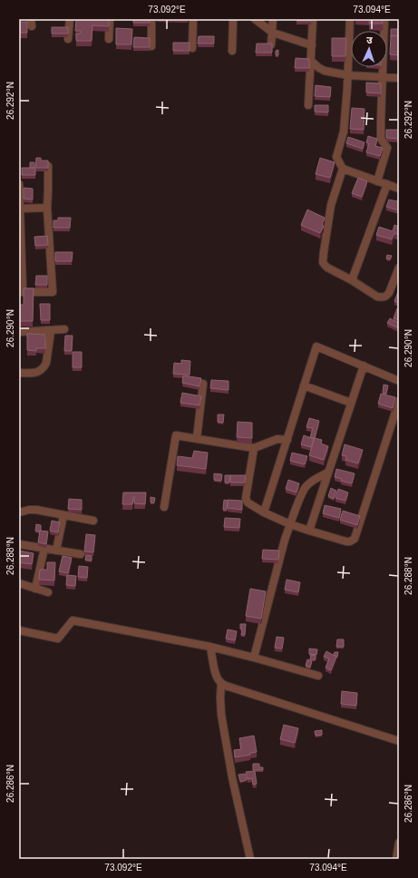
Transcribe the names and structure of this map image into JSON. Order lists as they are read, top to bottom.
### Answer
{
  "north": "top",
  "coordinates": [
    "73.092°E",
    "73.094°E",
    "26.292°N",
    "26.290°N",
    "26.288°N",
    "26.286°N"
  ]
}
